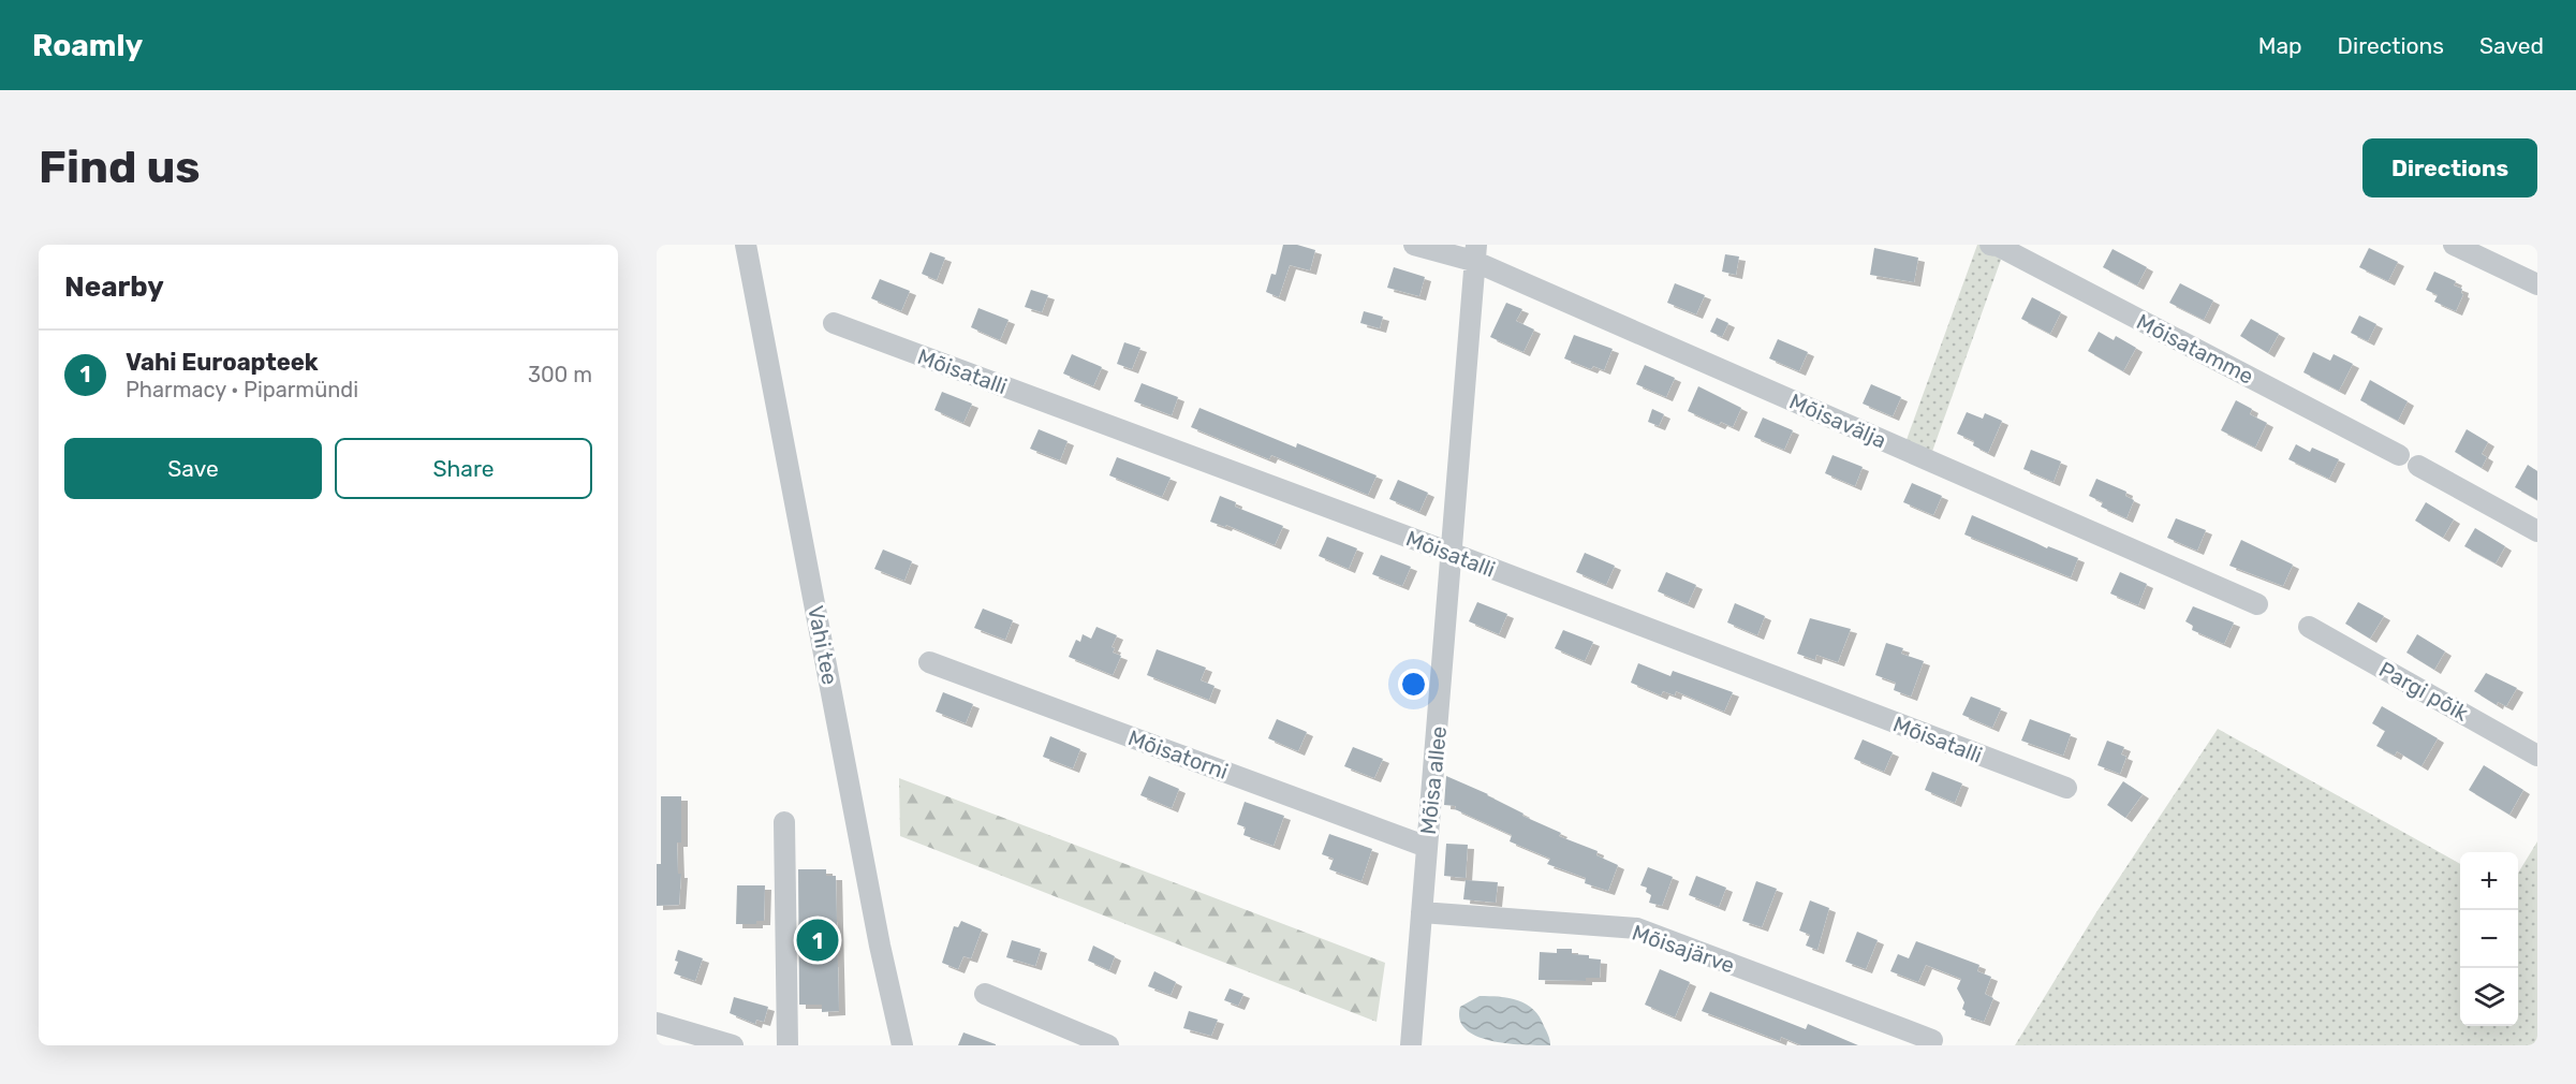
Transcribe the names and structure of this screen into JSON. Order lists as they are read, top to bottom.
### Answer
{
  "streets": {
    "street": [
      "Mõisatamme",
      "Mõisatalli",
      "Mõisavälja",
      "Vahi tee",
      "Pargi põik",
      "Mõisatorni",
      "Mõisa allee",
      "Mõisajärve"
    ]
  },
  "crossings": [
    ["Mõisatalli", "Mõisa allee"],
    ["Mõisavälja", "Mõisa allee"],
    ["Mõisatorni", "Mõisa allee"],
    ["Mõisa allee", "Mõisajärve"]
  ],
  "page": {
    "header": "Roamly",
    "nav": ["Map", "Directions", "Saved"],
    "buttons": [
      "Directions",
      ["Save", "Share"]
    ],
    "title": "Find us",
    "heading": "Nearby",
    "list": [
      {
        "mark": "1",
        "name": "Vahi Euroapteek",
        "note": "Pharmacy · Piparmündi",
        "value": "300 m"
      }
    ],
    "map_buttons": ["+", "−"],
    "pins": "1"
  }
}
